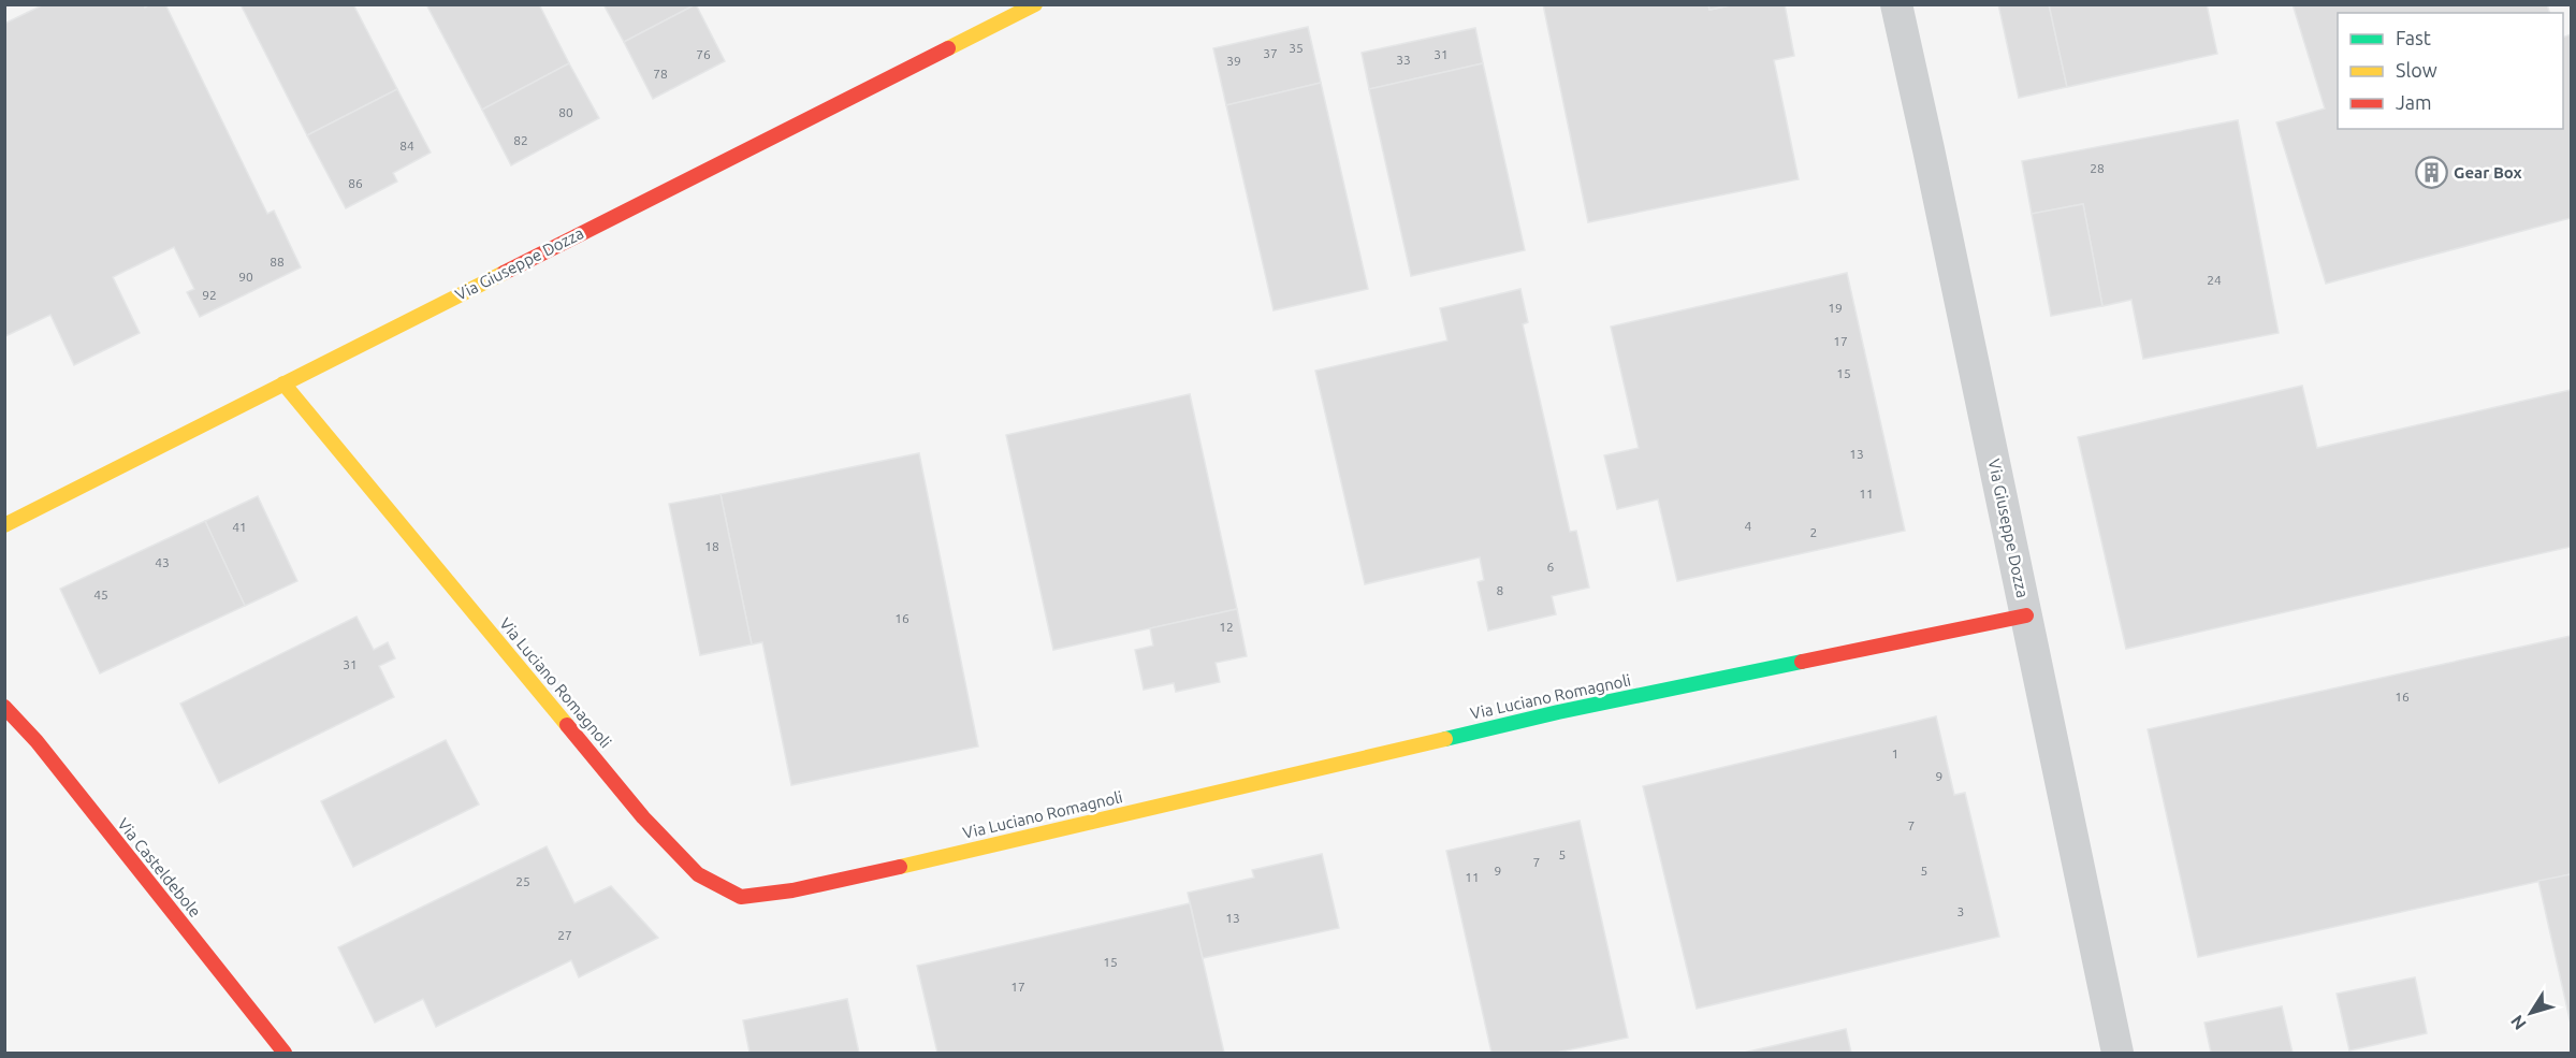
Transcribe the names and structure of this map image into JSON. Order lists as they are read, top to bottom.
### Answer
{
  "streets": {
    "street": ["Via Giuseppe Dozza", "Via Luciano Romagnoli", "Via Casteldebole"]
  },
  "crossings": [
    ["Via Giuseppe Dozza", "Via Luciano Romagnoli"]
  ],
  "places": {
    "building": ["Gear Box"]
  },
  "house_numbers": [
    "35",
    "37",
    "76",
    "31",
    "33",
    "39",
    "78",
    "80",
    "82",
    "84",
    "28",
    "86",
    "88",
    "90",
    "24",
    "92",
    "19",
    "17",
    "15",
    "13",
    "11",
    "4",
    "41",
    "2",
    "18",
    "43",
    "6",
    "8",
    "45",
    "16",
    "12",
    "31",
    "16",
    "1",
    "9",
    "7",
    "5",
    "7",
    "9",
    "5",
    "11",
    "25",
    "3",
    "13",
    "27",
    "15",
    "17"
  ],
  "legend": ["Fast", "Slow", "Jam"],
  "north": "bottom left"
}
